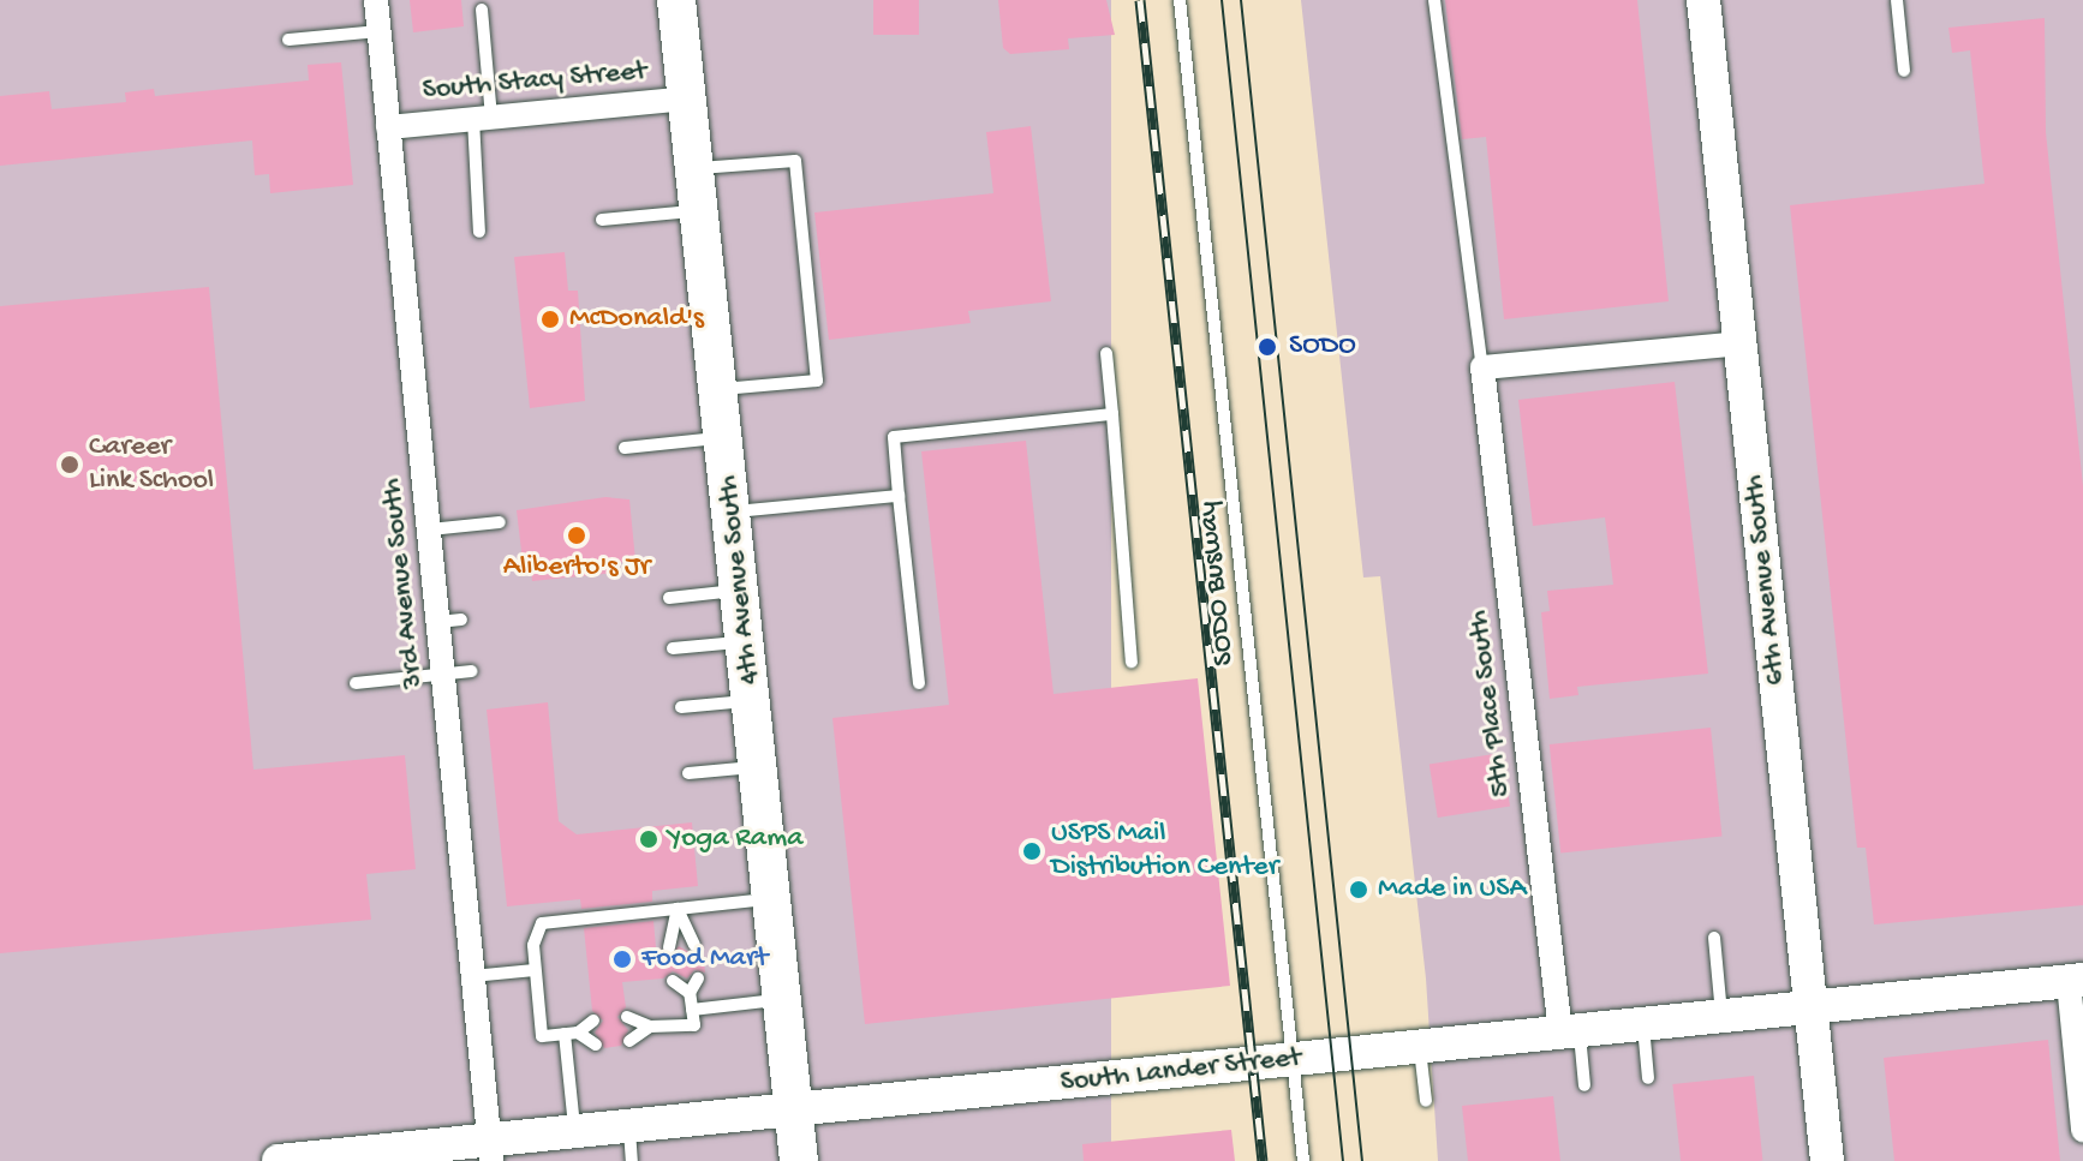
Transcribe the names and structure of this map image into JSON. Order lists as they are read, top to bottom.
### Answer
{
  "streets": {
    "main road": ["4th Avenue South", "6th Avenue South", "South Lander Street"],
    "street": ["South Stacy Street", "3rd Avenue South", "5th Place South"],
    "lane": ["SODO Busway"]
  },
  "crossings": [
    ["South Stacy Street", "4th Avenue South"],
    ["South Stacy Street", "3rd Avenue South"],
    ["4th Avenue South", "South Lander Street"],
    ["6th Avenue South", "South Lander Street"],
    ["3rd Avenue South", "South Lander Street"],
    ["SODO Busway", "South Lander Street"],
    ["5th Place South", "South Lander Street"]
  ],
  "places": [
    "McDonald's",
    "SODO",
    "Career Link School",
    "Aliberto's Jr",
    "Yoga Rama",
    "USPS Mail Distribution Center",
    "Made in USA",
    "Food Mart"
  ]
}
